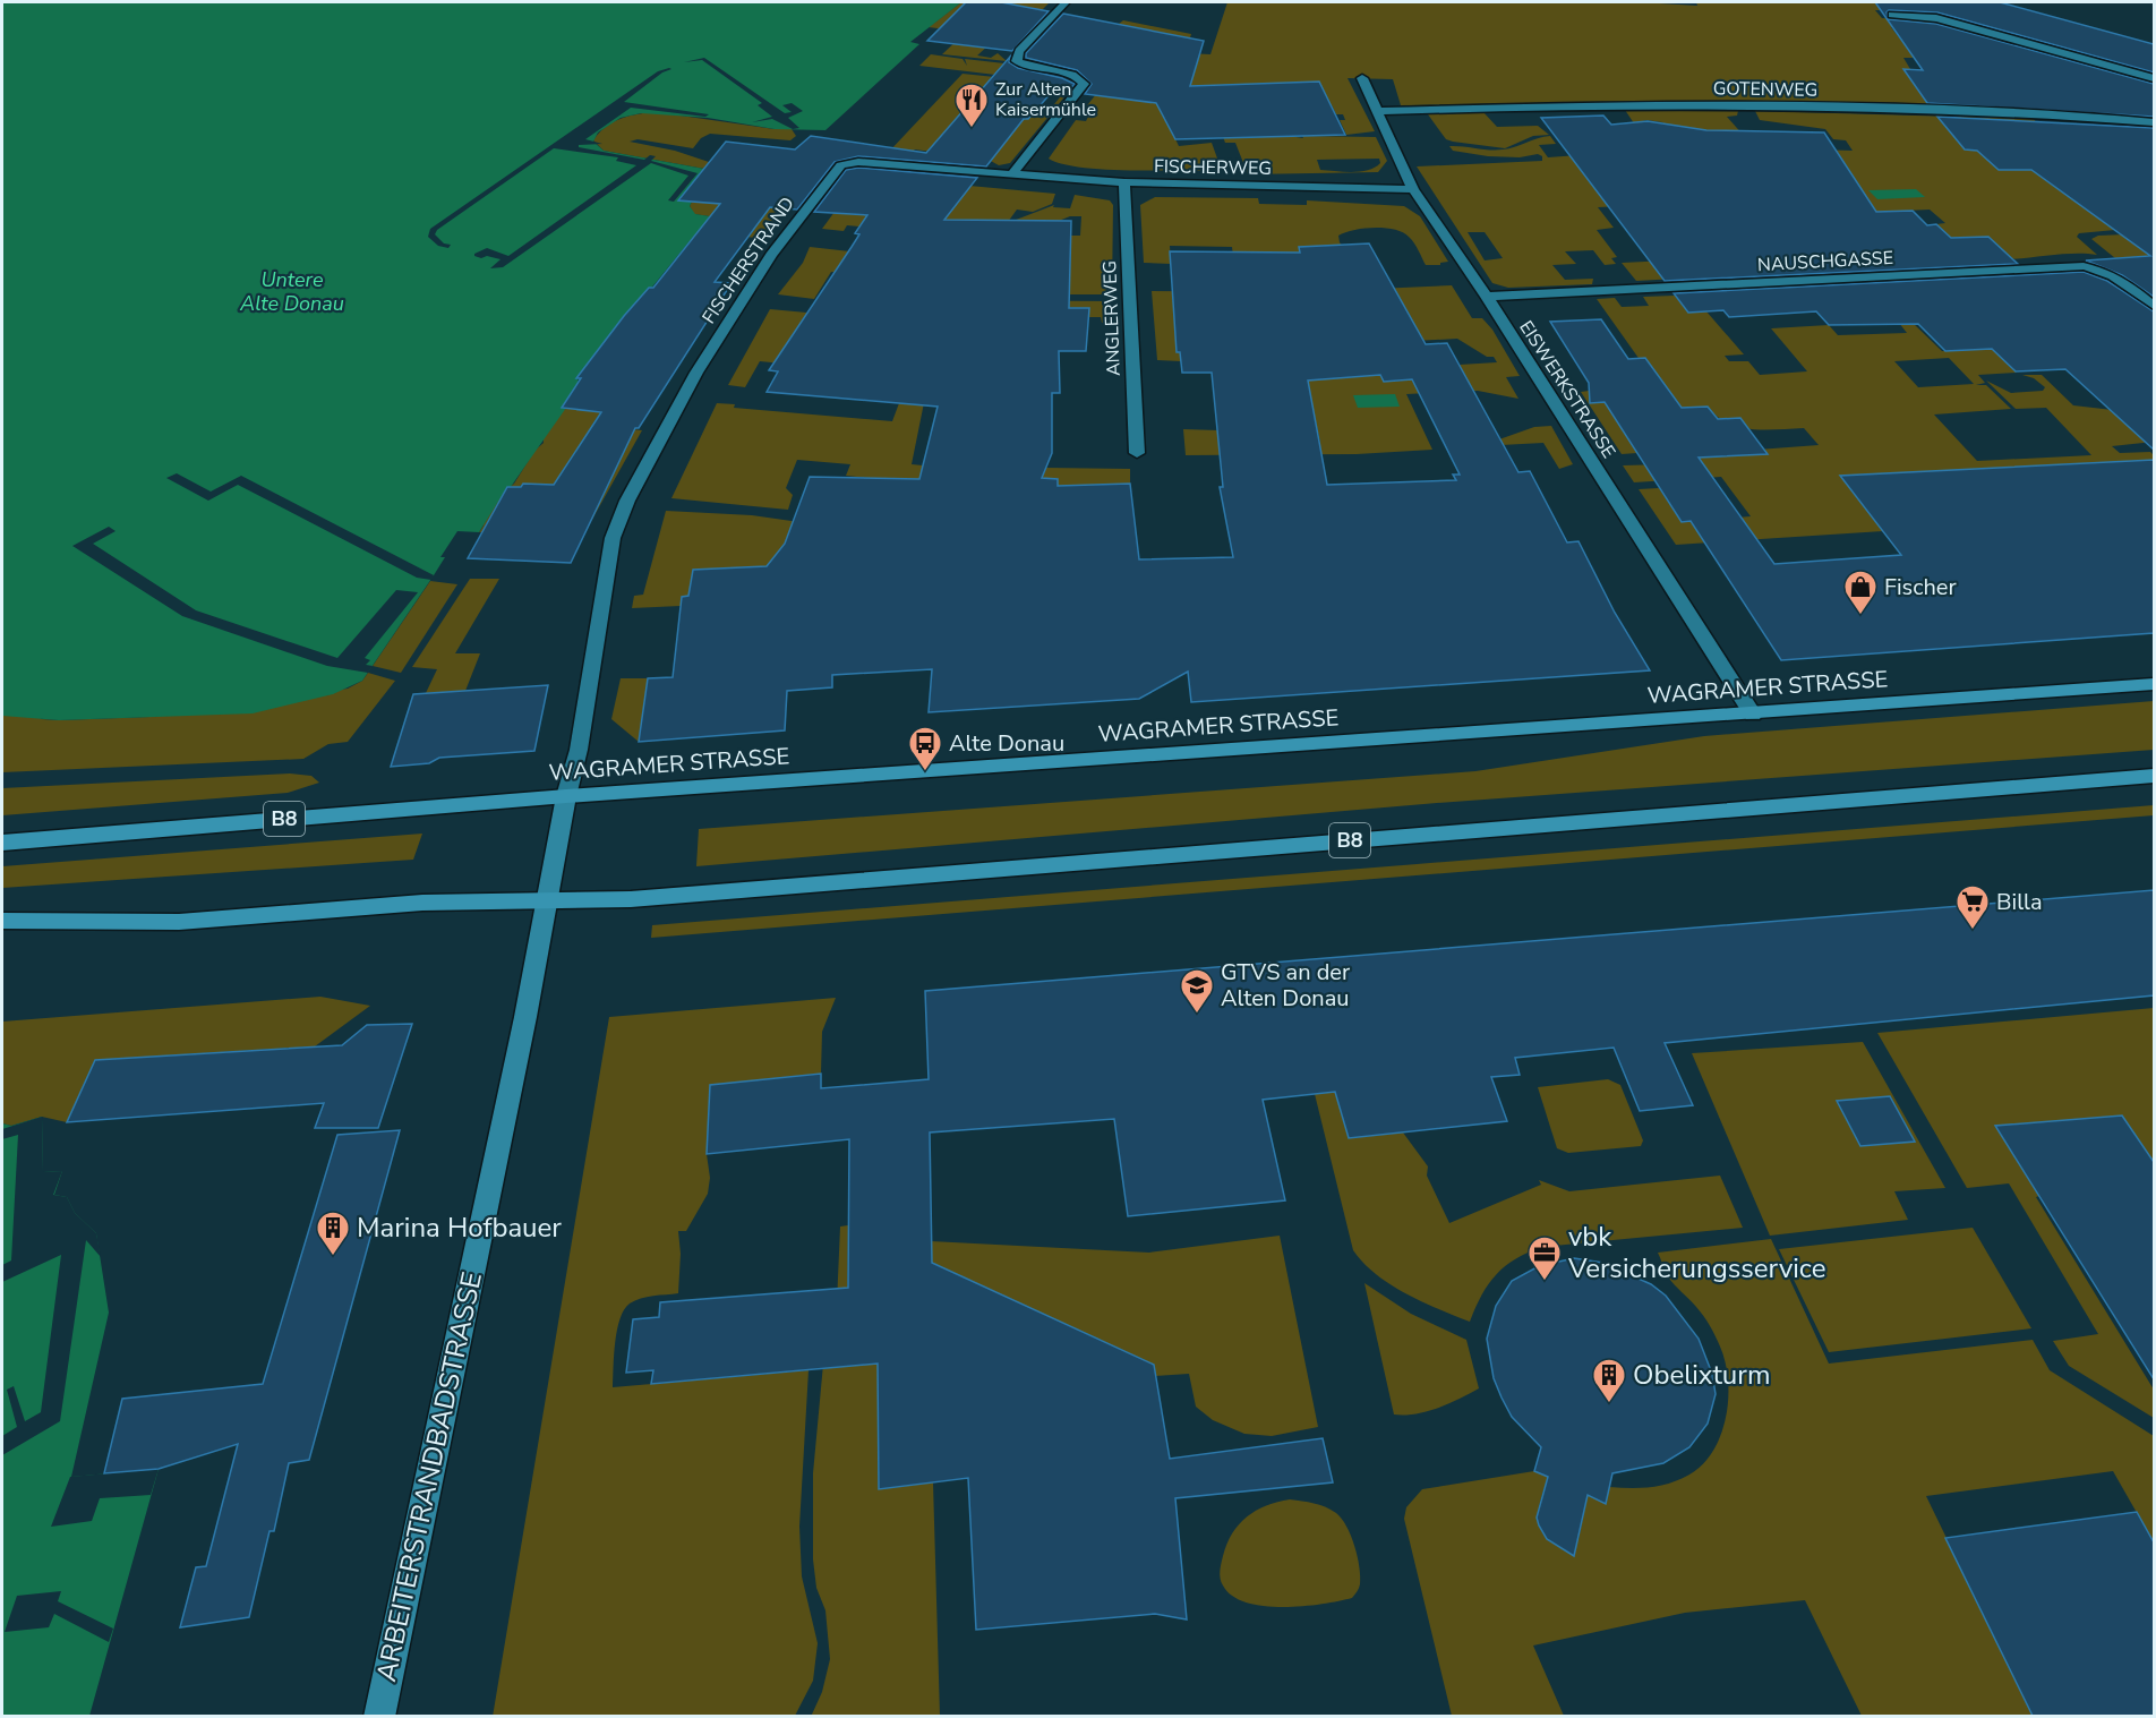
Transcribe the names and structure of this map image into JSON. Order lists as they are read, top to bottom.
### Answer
{
  "streets": {
    "main road": ["WAGRAMER STRASSE", "B8", "ARBEITERSTRANDBADSTRASSE"],
    "street": [
      "GOTENWEG",
      "FISCHERWEG",
      "FISCHERSTRAND",
      "NAUSCHGASSE",
      "ANGLERWEG",
      "EISWERKSTRASSE"
    ]
  },
  "crossings": [
    ["GOTENWEG", "EISWERKSTRASSE"],
    ["FISCHERWEG", "FISCHERSTRAND"],
    ["FISCHERWEG", "ANGLERWEG"],
    ["FISCHERWEG", "EISWERKSTRASSE"],
    ["FISCHERSTRAND", "WAGRAMER STRASSE"],
    ["FISCHERSTRAND", "ARBEITERSTRANDBADSTRASSE"],
    ["NAUSCHGASSE", "EISWERKSTRASSE"],
    ["EISWERKSTRASSE", "WAGRAMER STRASSE"],
    ["WAGRAMER STRASSE", "ARBEITERSTRANDBADSTRASSE"],
    ["B8", "ARBEITERSTRANDBADSTRASSE"]
  ],
  "water": ["Untere Alte Donau"],
  "places": {
    "restaurant": ["Zur Alten Kaisermühle"],
    "shop": ["Fischer"],
    "bus stop": ["Alte Donau"],
    "supermarket": ["Billa"],
    "school or university": ["GTVS an der Alten Donau"],
    "building": ["Marina Hofbauer", "Obelixturm"],
    "office": ["vbk Versicherungsservice"]
  }
}
